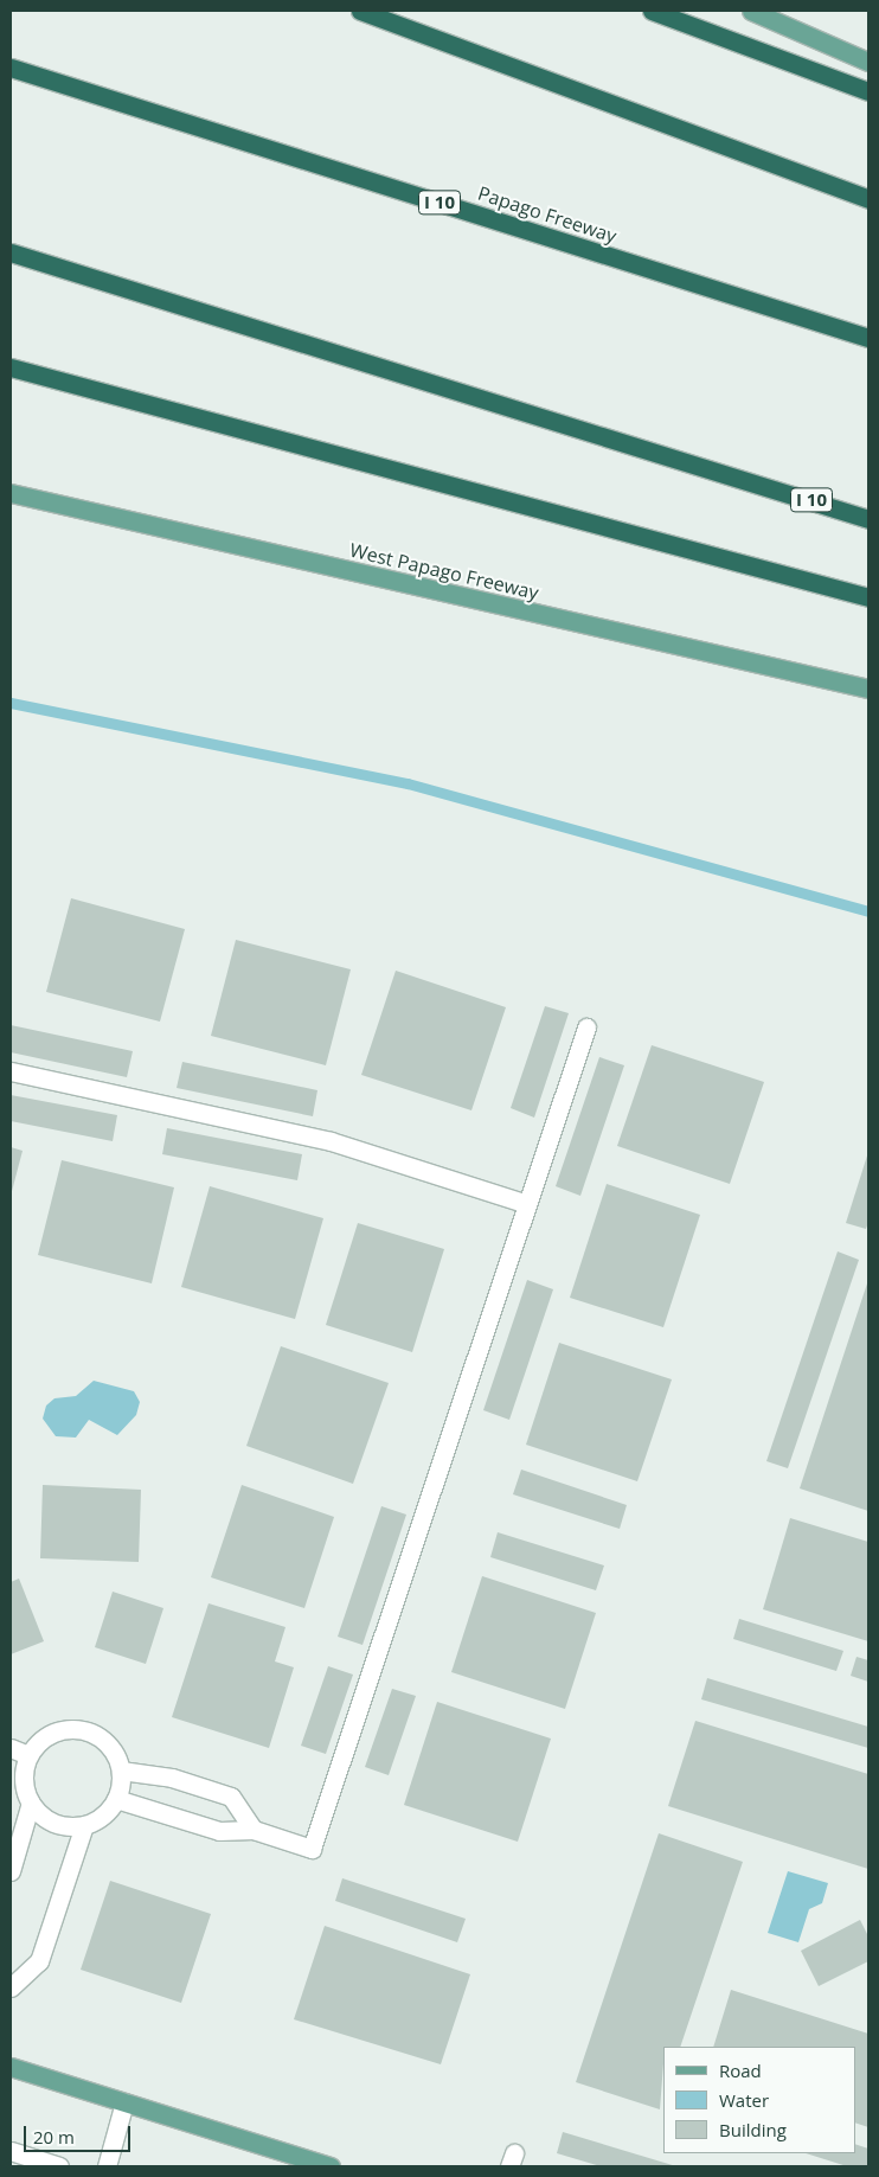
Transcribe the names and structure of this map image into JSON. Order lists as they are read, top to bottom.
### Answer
{
  "streets": {
    "highway": ["I 10", "Papago Freeway"],
    "main road": ["West Papago Freeway"]
  },
  "legend": ["Road", "Water", "Building"],
  "scale_bar": "20 m"
}
